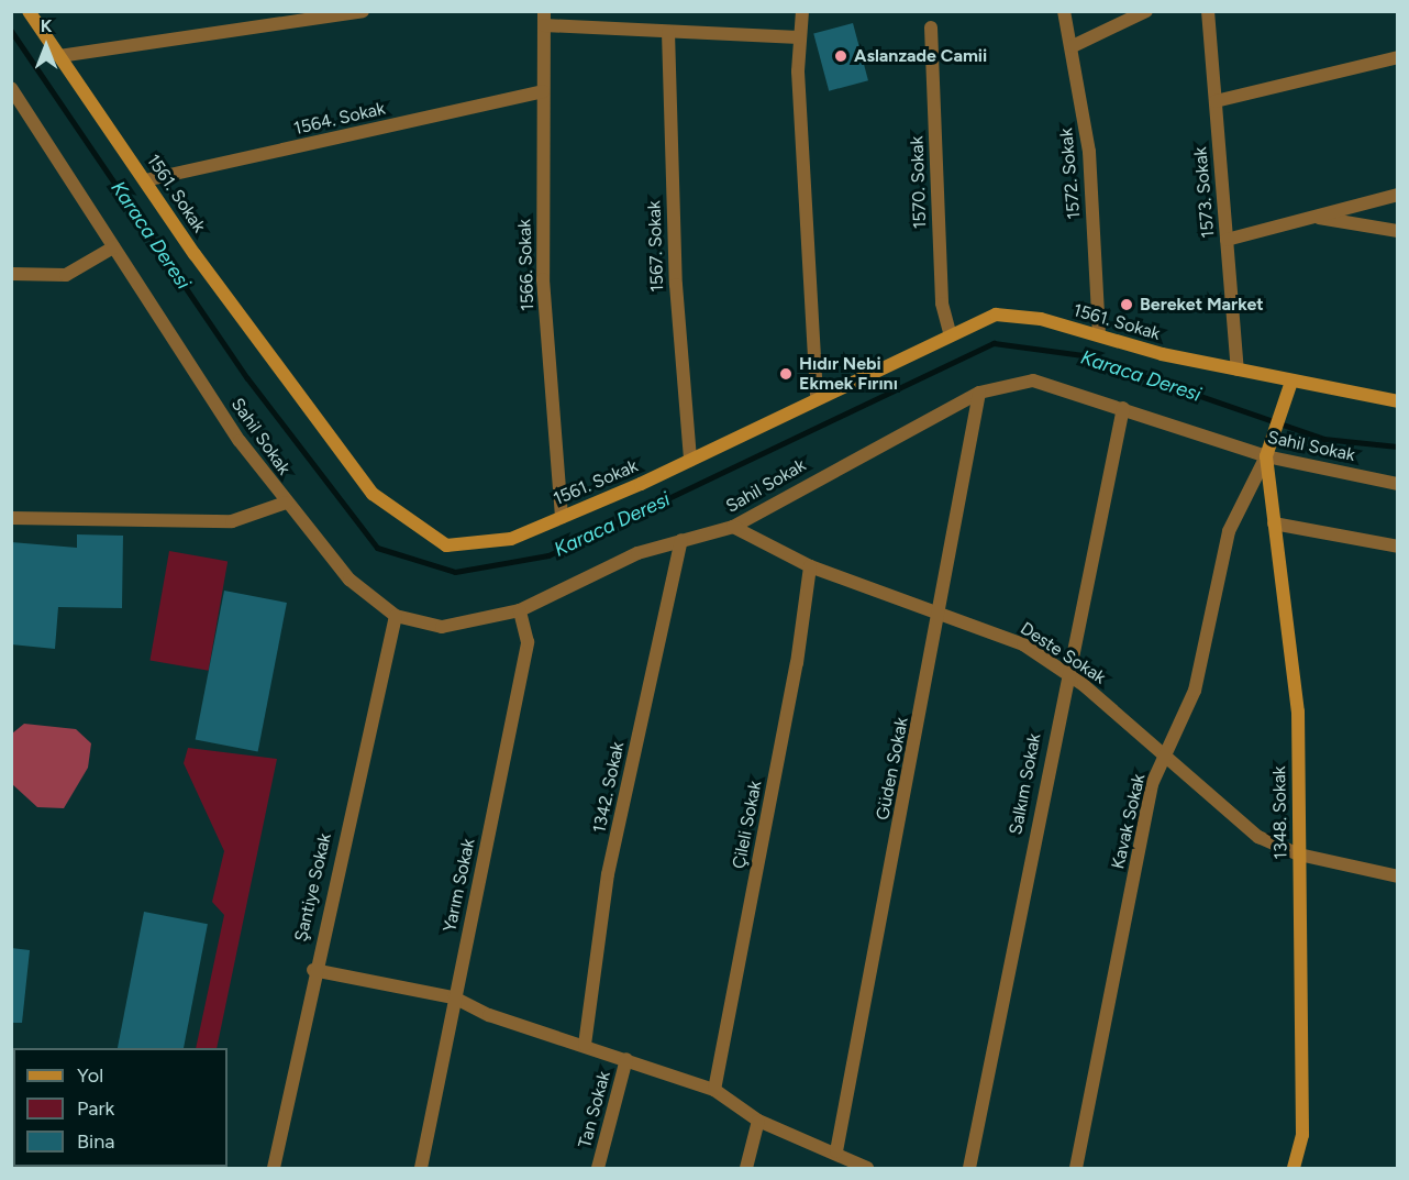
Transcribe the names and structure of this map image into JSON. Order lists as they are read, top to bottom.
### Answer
{
  "streets": {
    "street": [
      "1564. Sokak",
      "1572. Sokak",
      "1570. Sokak",
      "1573. Sokak",
      "1561. Sokak",
      "1567. Sokak",
      "1566. Sokak",
      "Sahil Sokak",
      "Deste Sokak",
      "Güden Sokak",
      "Salkım Sokak",
      "1342. Sokak",
      "1348. Sokak",
      "Kavak Sokak",
      "Çileli Sokak",
      "Yarım Sokak",
      "Şantiye Sokak",
      "Tan Sokak"
    ]
  },
  "crossings": [
    ["1564. Sokak", "1561. Sokak"],
    ["1564. Sokak", "1566. Sokak"],
    ["1572. Sokak", "1561. Sokak"],
    ["1570. Sokak", "1561. Sokak"],
    ["1573. Sokak", "1561. Sokak"],
    ["1561. Sokak", "1567. Sokak"],
    ["1561. Sokak", "1566. Sokak"],
    ["Sahil Sokak", "Deste Sokak"],
    ["Sahil Sokak", "Güden Sokak"],
    ["Sahil Sokak", "Salkım Sokak"],
    ["Sahil Sokak", "1342. Sokak"],
    ["Sahil Sokak", "1348. Sokak"],
    ["Sahil Sokak", "Kavak Sokak"],
    ["Sahil Sokak", "Yarım Sokak"],
    ["Sahil Sokak", "Şantiye Sokak"],
    ["Deste Sokak", "Güden Sokak"],
    ["Deste Sokak", "Salkım Sokak"],
    ["Deste Sokak", "1348. Sokak"],
    ["Deste Sokak", "Kavak Sokak"],
    ["Deste Sokak", "Çileli Sokak"],
    ["1348. Sokak", "Kavak Sokak"]
  ],
  "water": ["Karaca Deresi"],
  "places": ["Aslanzade Camii", "Bereket Market", "Hıdır Nebi Ekmek Fırını"],
  "legend": ["Yol", "Park", "Bina"],
  "north": "top"
}
